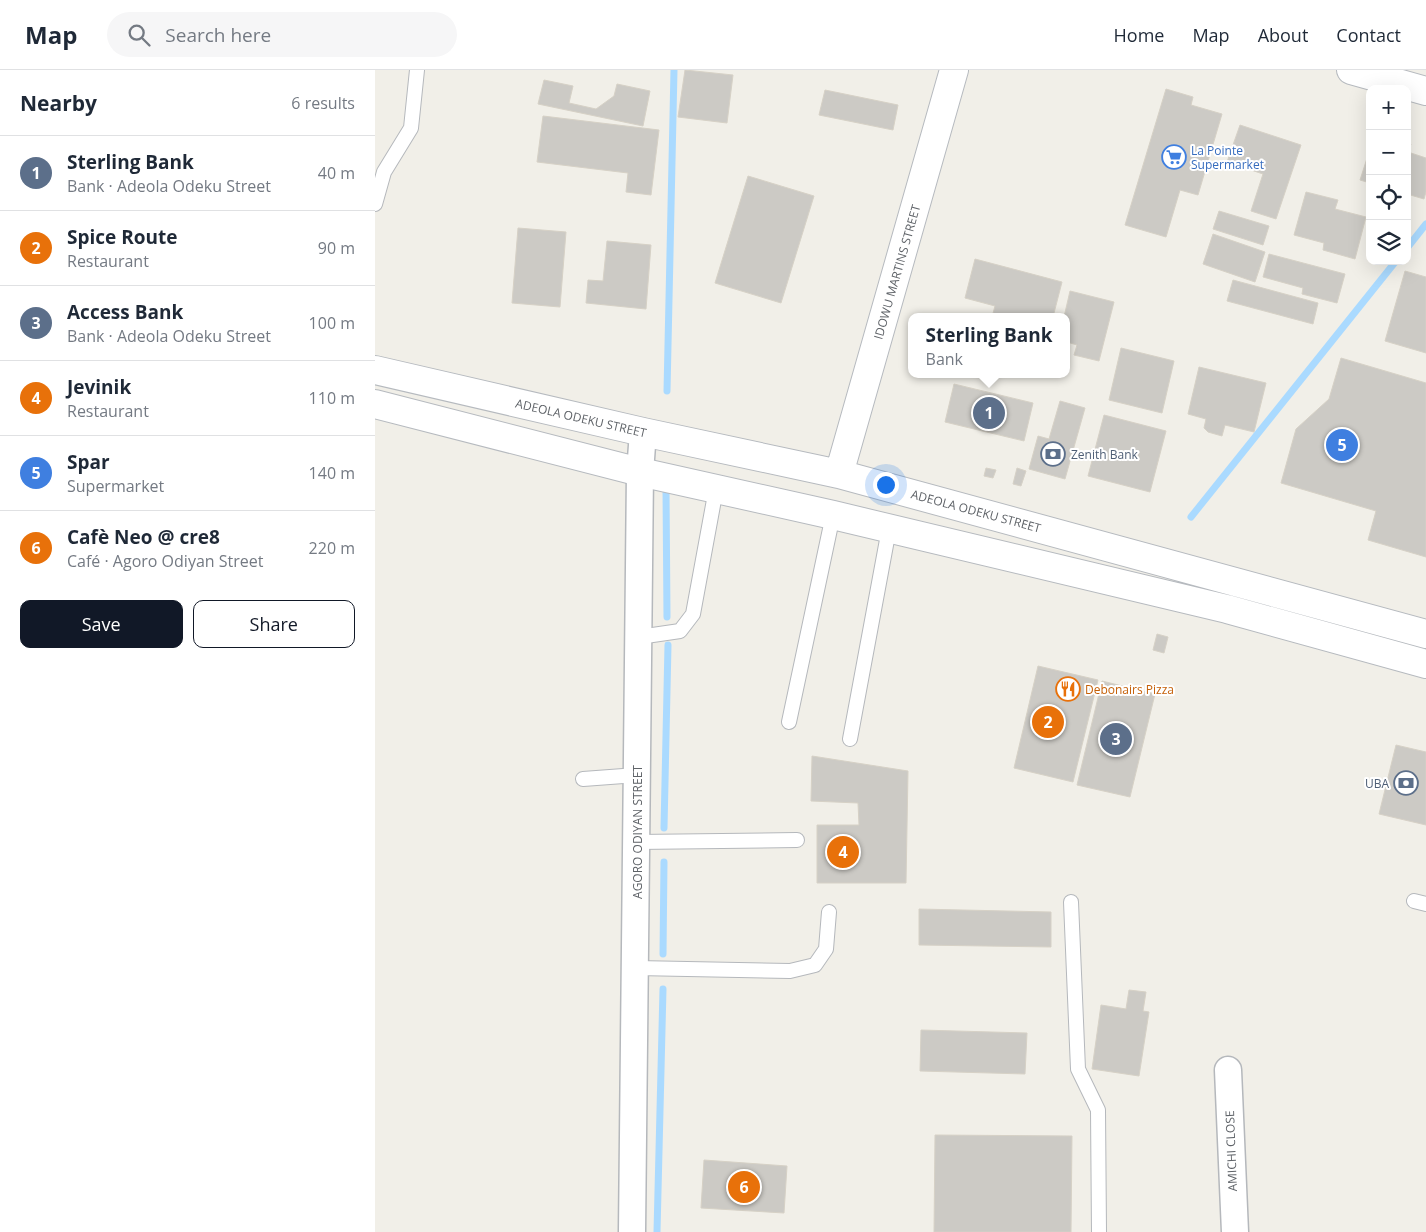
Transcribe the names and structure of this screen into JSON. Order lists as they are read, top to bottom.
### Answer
{
  "streets": {
    "main road": ["IDOWU MARTINS STREET", "ADEOLA ODEKU STREET"],
    "street": ["AGORO ODIYAN STREET", "AMICHI CLOSE"]
  },
  "crossings": [
    ["IDOWU MARTINS STREET", "ADEOLA ODEKU STREET"],
    ["ADEOLA ODEKU STREET", "AGORO ODIYAN STREET"]
  ],
  "places": {
    "supermarket": ["La Pointe Supermarket"],
    "bank": ["Zenith Bank", "UBA"],
    "restaurant": ["Debonairs Pizza"]
  },
  "page": {
    "header": "Map",
    "search": "Search here",
    "nav": [
      "Home",
      "Map",
      "About",
      "Contact"
    ],
    "heading": ["Nearby", "6 results"],
    "map_buttons": ["+", "−"],
    "list": [
      {
        "mark": "1",
        "name": "Sterling Bank",
        "note": "Bank · Adeola Odeku Street",
        "value": "40 m"
      },
      {
        "mark": "2",
        "name": "Spice Route",
        "note": "Restaurant",
        "value": "90 m"
      },
      {
        "mark": "3",
        "name": "Access Bank",
        "note": "Bank · Adeola Odeku Street",
        "value": "100 m"
      },
      {
        "mark": "4",
        "name": "Jevinik",
        "note": "Restaurant",
        "value": "110 m"
      },
      {
        "mark": "5",
        "name": "Spar",
        "note": "Supermarket",
        "value": "140 m"
      },
      {
        "mark": "6",
        "name": "Cafè Neo @ cre8",
        "note": "Café · Agoro Odiyan Street",
        "value": "220 m"
      }
    ],
    "popup": ["Sterling Bank", "Bank"],
    "pins": [
      "1",
      "5",
      "2",
      "3",
      "4",
      "6"
    ],
    "buttons": ["Save", "Share"]
  }
}
